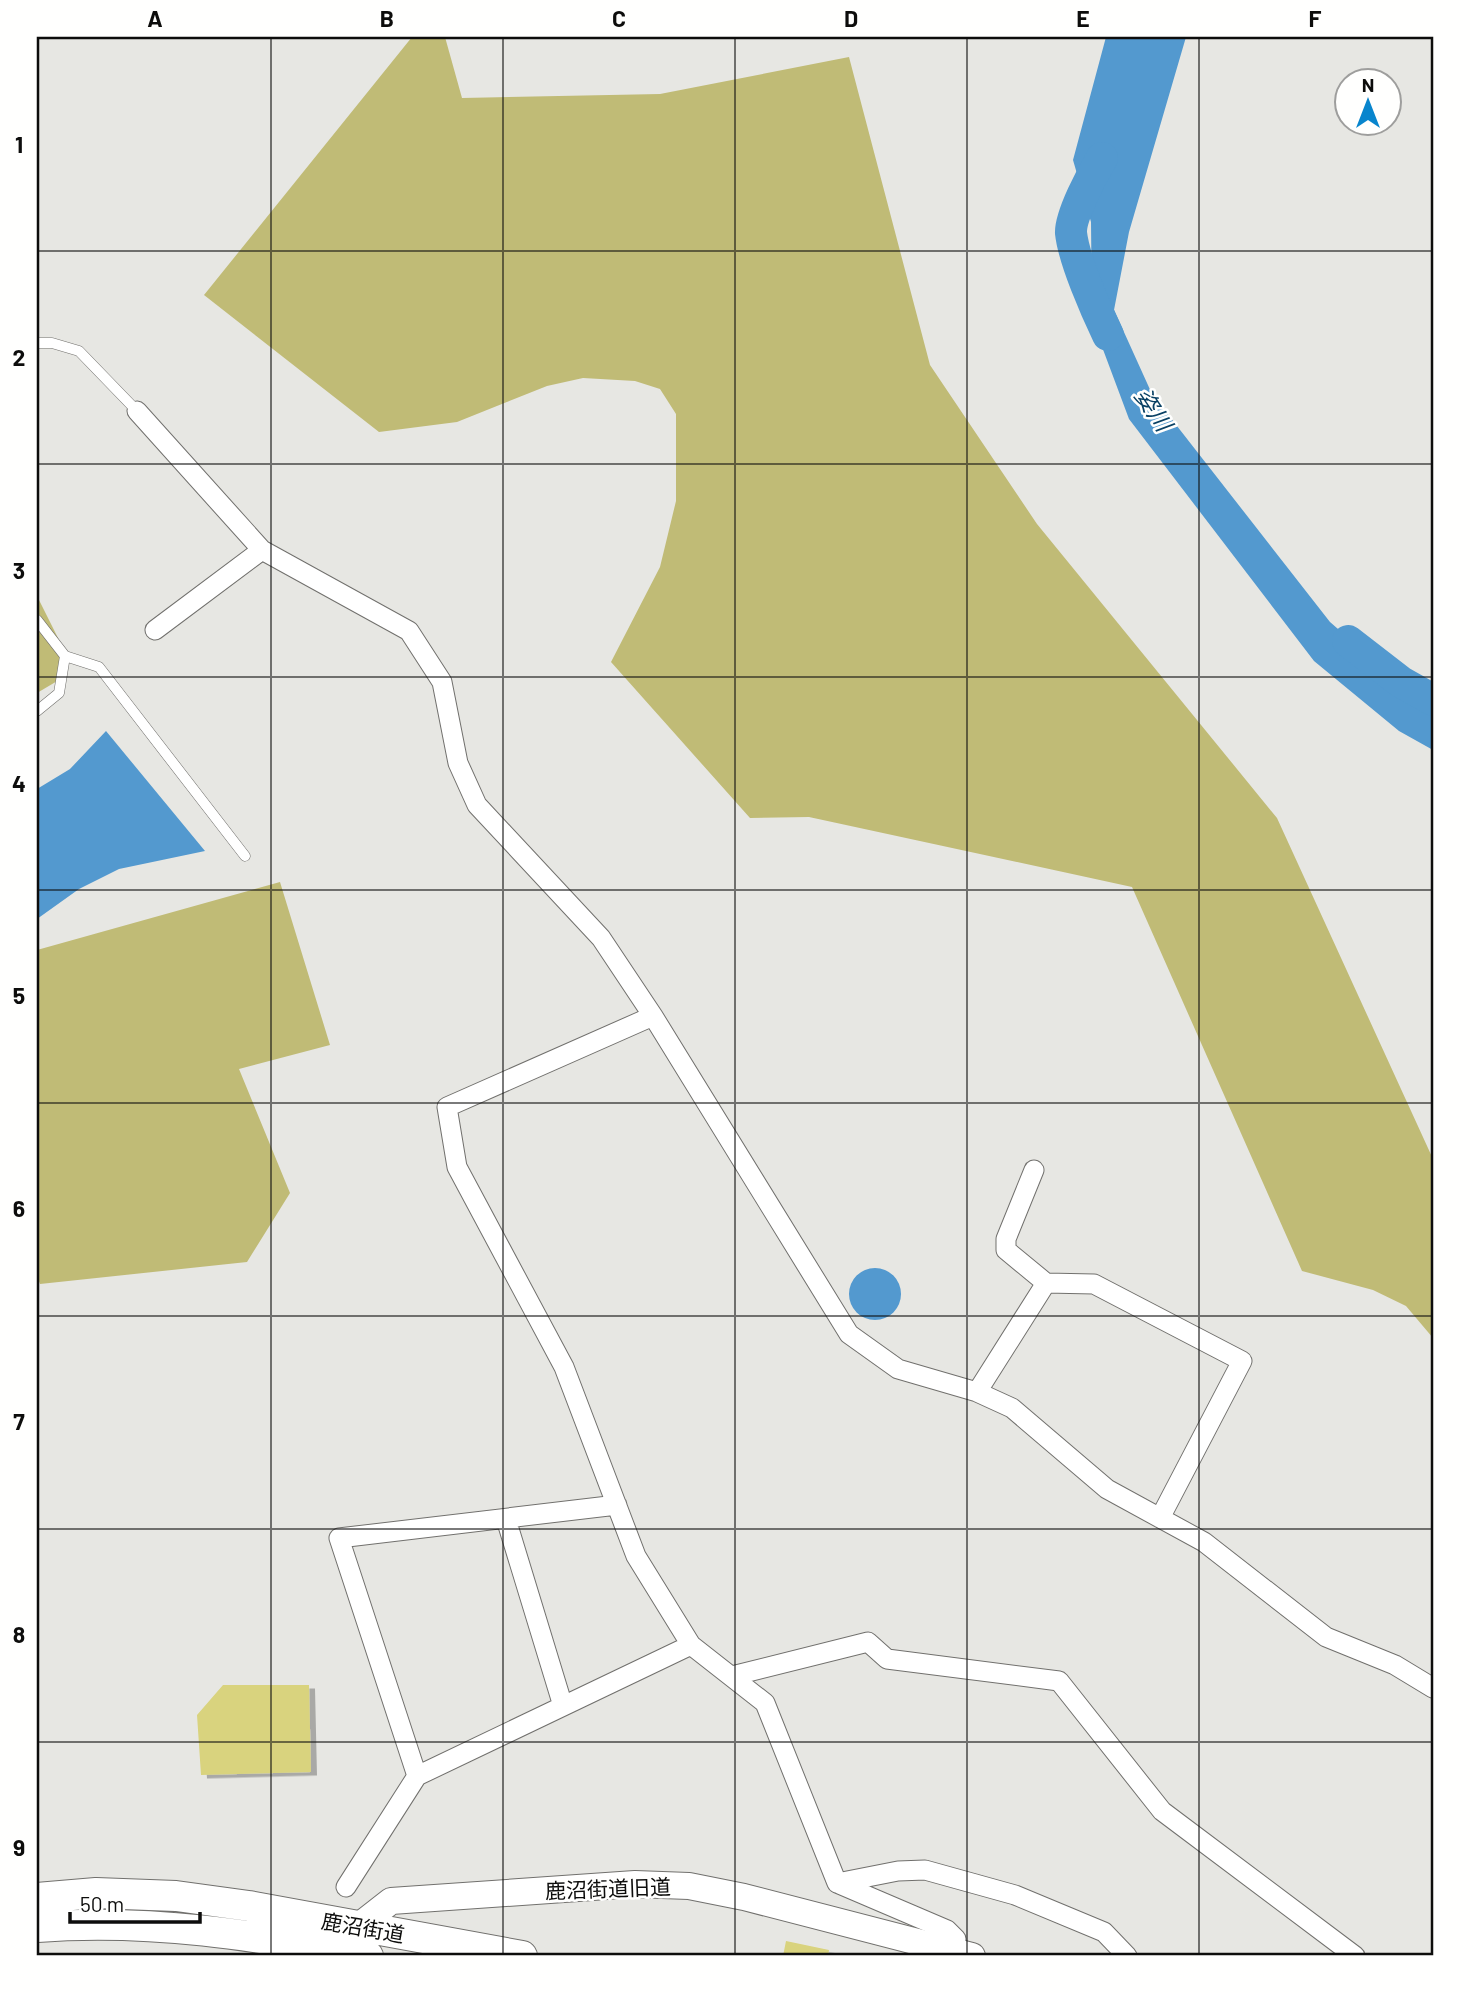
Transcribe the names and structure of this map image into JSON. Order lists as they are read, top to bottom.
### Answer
{
  "streets": {
    "main road": ["鹿沼街道"],
    "street": ["鹿沼街道旧道"]
  },
  "crossings": [
    ["鹿沼街道旧道", "鹿沼街道"]
  ],
  "water": ["姿川"],
  "scale_bar": "50 m",
  "north": "top",
  "grid": {
    "columns": [
      "A",
      "B",
      "C",
      "D",
      "E",
      "F"
    ],
    "rows": [
      "1",
      "2",
      "3",
      "4",
      "5",
      "6",
      "7",
      "8",
      "9"
    ]
  }
}
